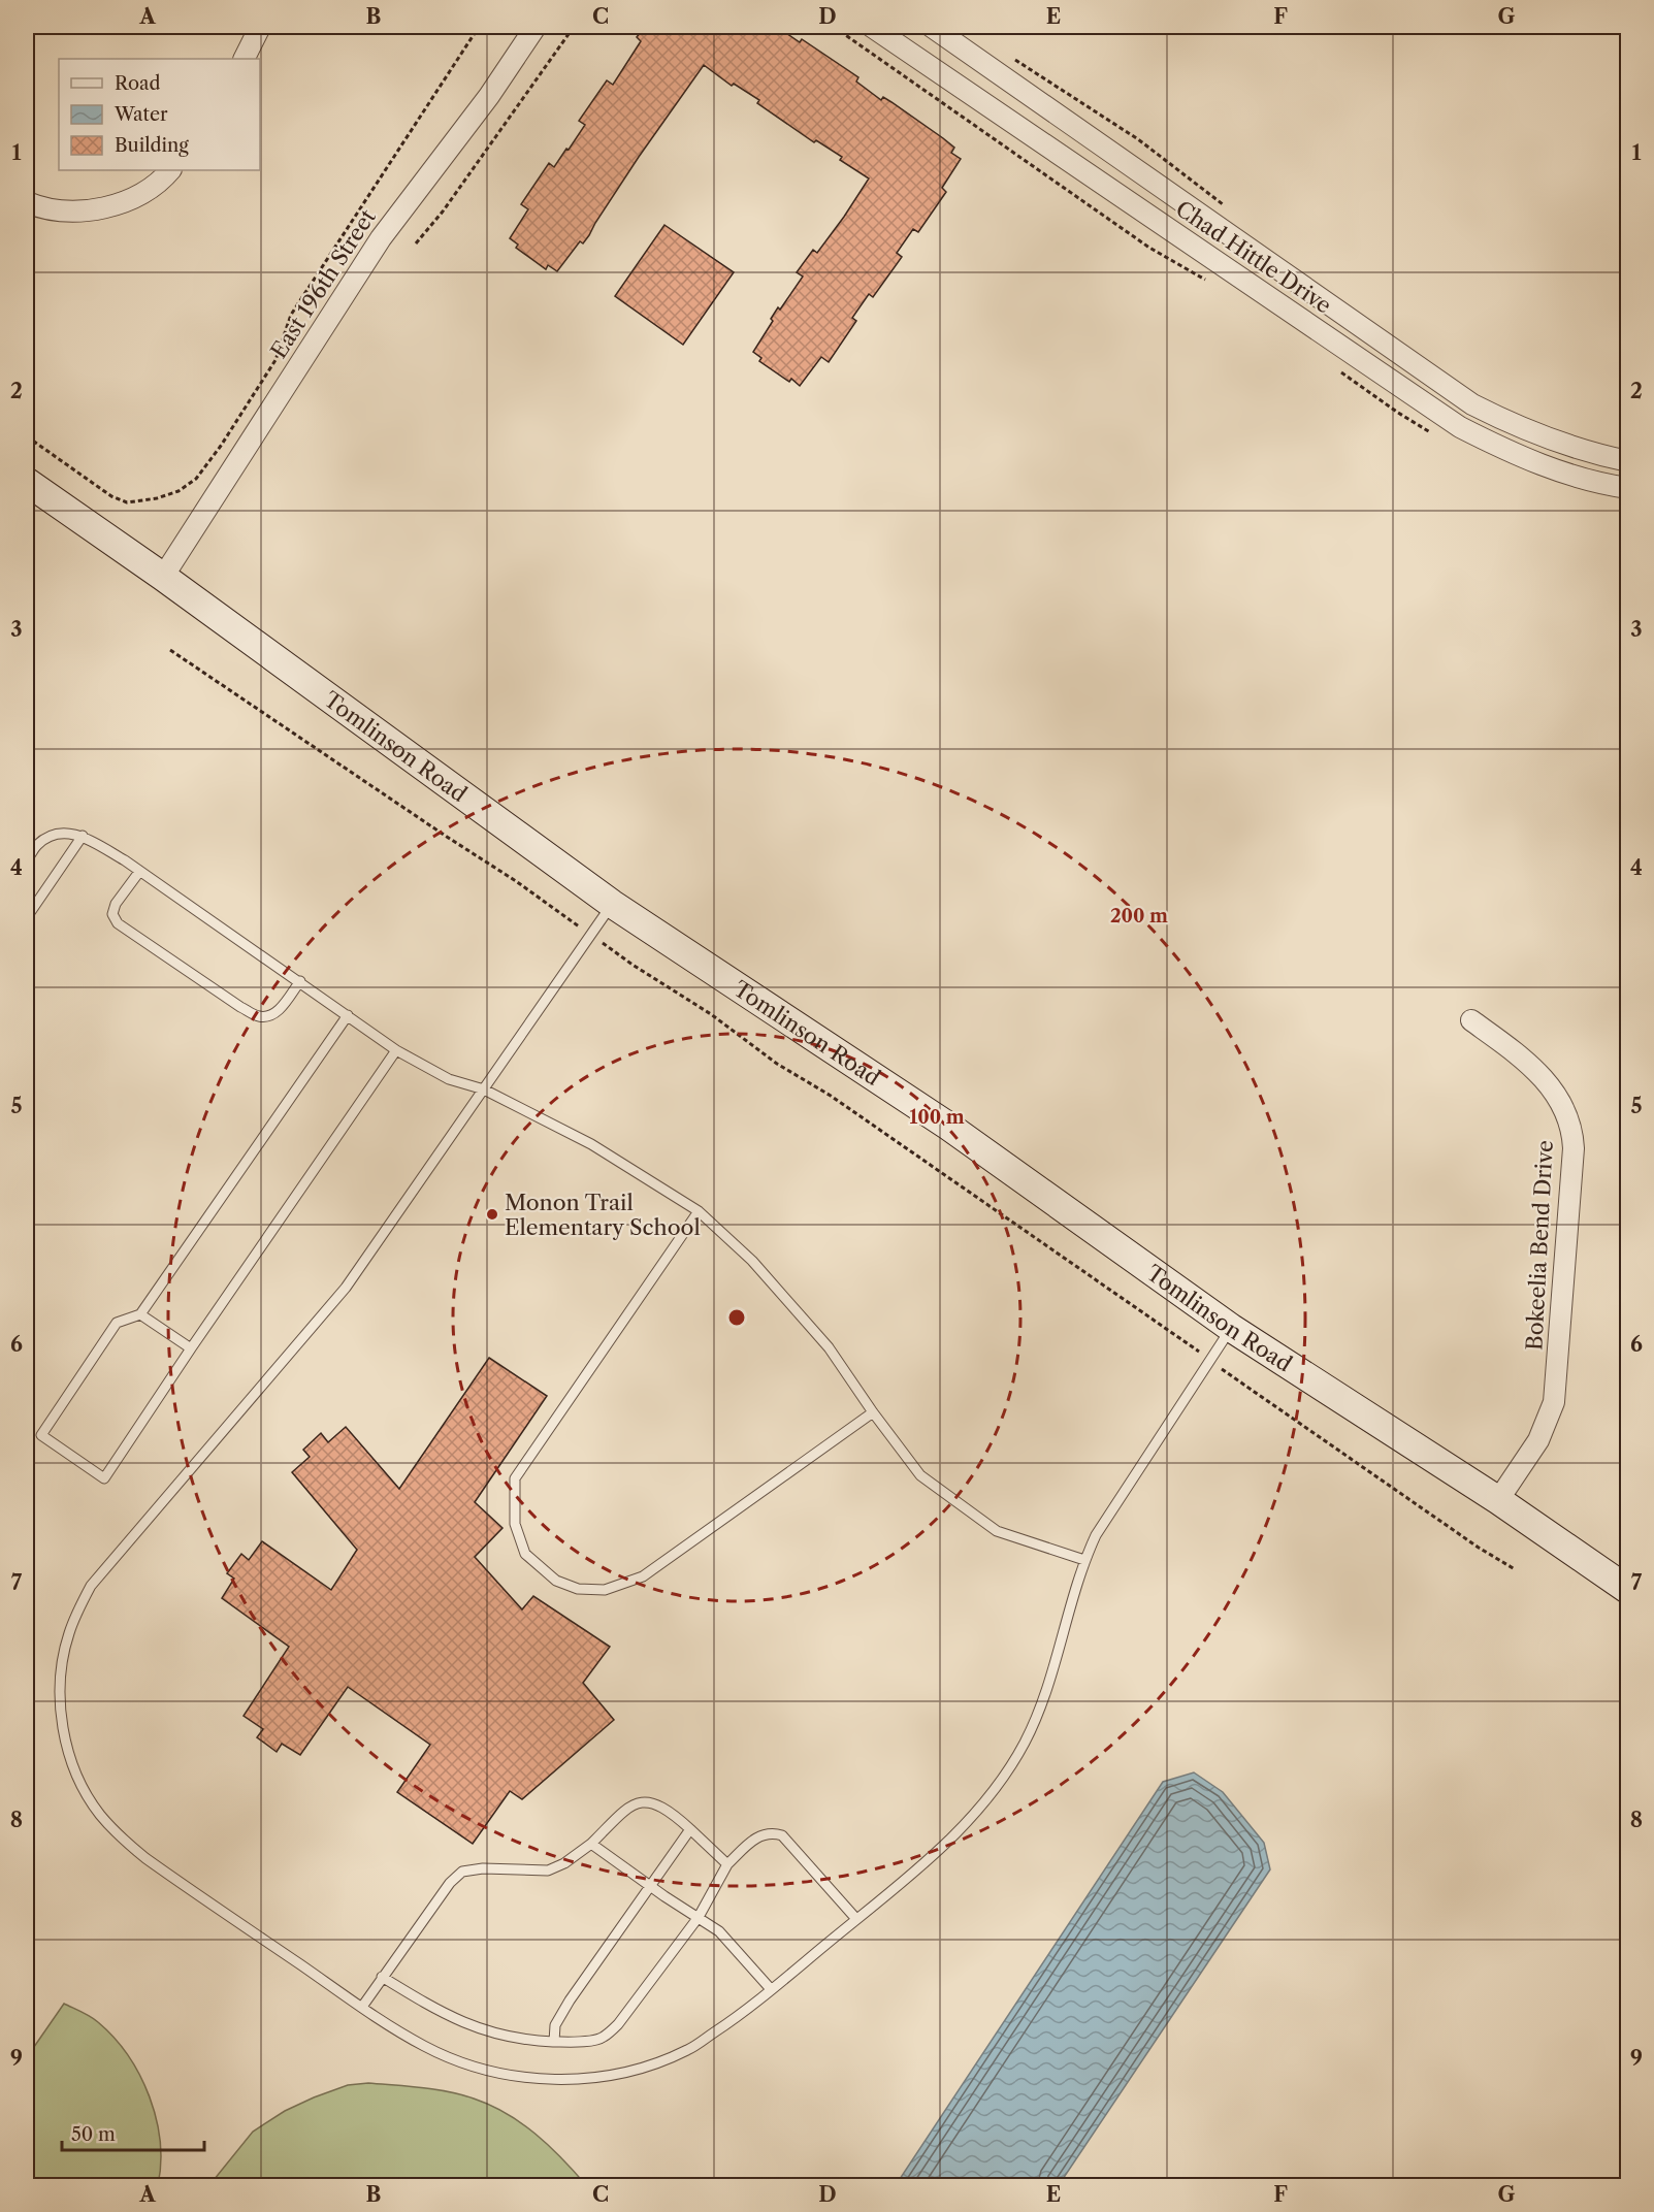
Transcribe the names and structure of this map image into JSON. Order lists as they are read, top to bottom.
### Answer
{
  "streets": {
    "street": [
      "Chad Hittle Drive",
      "East 196th Street",
      "Tomlinson Road",
      "Bokeelia Bend Drive"
    ]
  },
  "crossings": [
    ["East 196th Street", "Tomlinson Road"],
    ["Tomlinson Road", "Bokeelia Bend Drive"]
  ],
  "places": ["Monon Trail Elementary School"],
  "legend": ["Road", "Water", "Building"],
  "scale_bar": "50 m",
  "grid": {
    "columns": [
      "A",
      "B",
      "C",
      "D",
      "E",
      "F",
      "G"
    ],
    "rows": [
      "1",
      "2",
      "3",
      "4",
      "5",
      "6",
      "7",
      "8",
      "9"
    ]
  },
  "rings": ["200 m", "100 m"]
}
